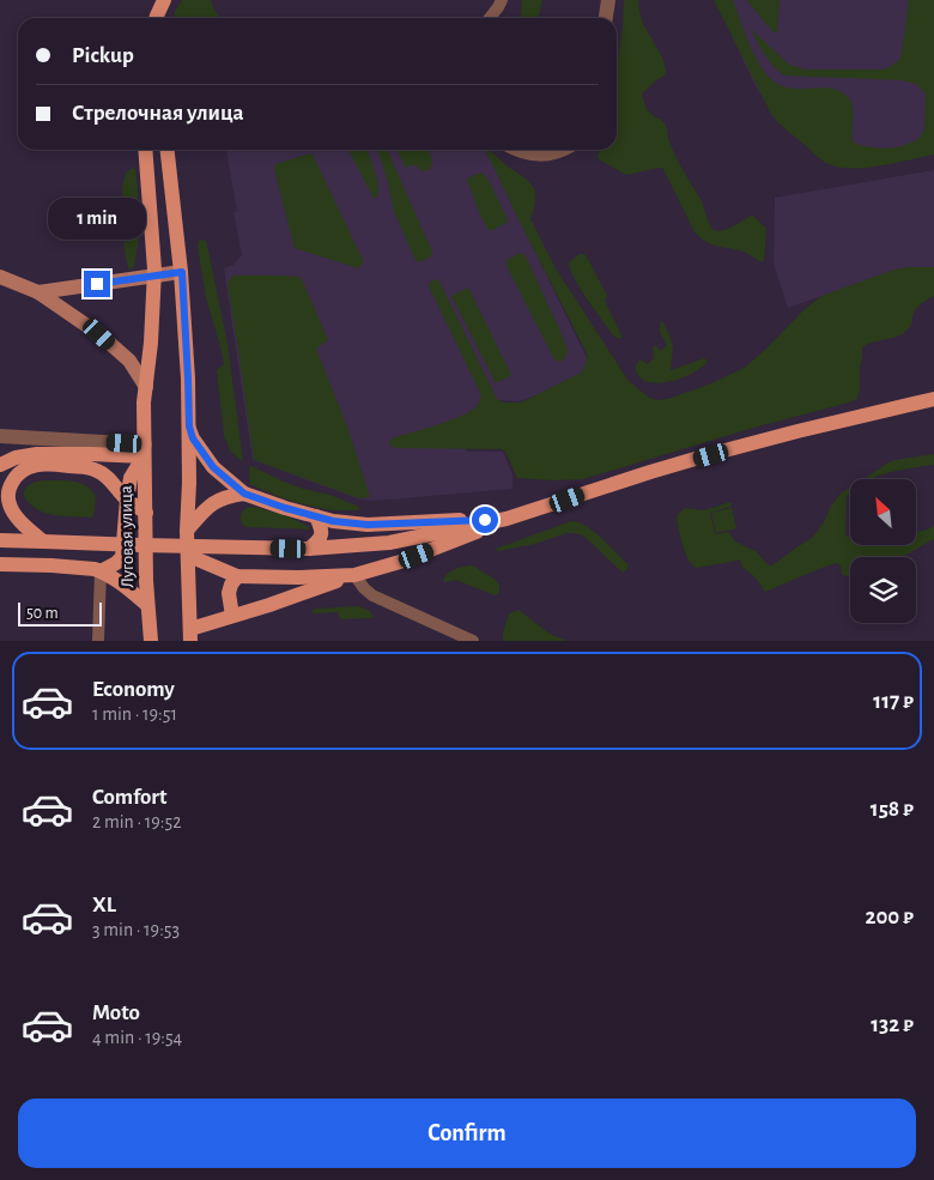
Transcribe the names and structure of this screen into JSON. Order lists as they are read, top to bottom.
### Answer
{
  "streets": {
    "main road": ["Луговая улица"]
  },
  "scale_bar": "50 m",
  "north": "top left",
  "page": {
    "banner": ["Pickup", "Стрелочная улица"],
    "bubble": "1 min",
    "scale": "50 m",
    "list": [
      {
        "name": "Economy",
        "note": "1 min · 19:51",
        "value": "117 ₽"
      },
      {
        "name": "Comfort",
        "note": "2 min · 19:52",
        "value": "158 ₽"
      },
      {
        "name": "XL",
        "note": "3 min · 19:53",
        "value": "200 ₽"
      },
      {
        "name": "Moto",
        "note": "4 min · 19:54",
        "value": "132 ₽"
      }
    ],
    "buttons": "Confirm"
  }
}
